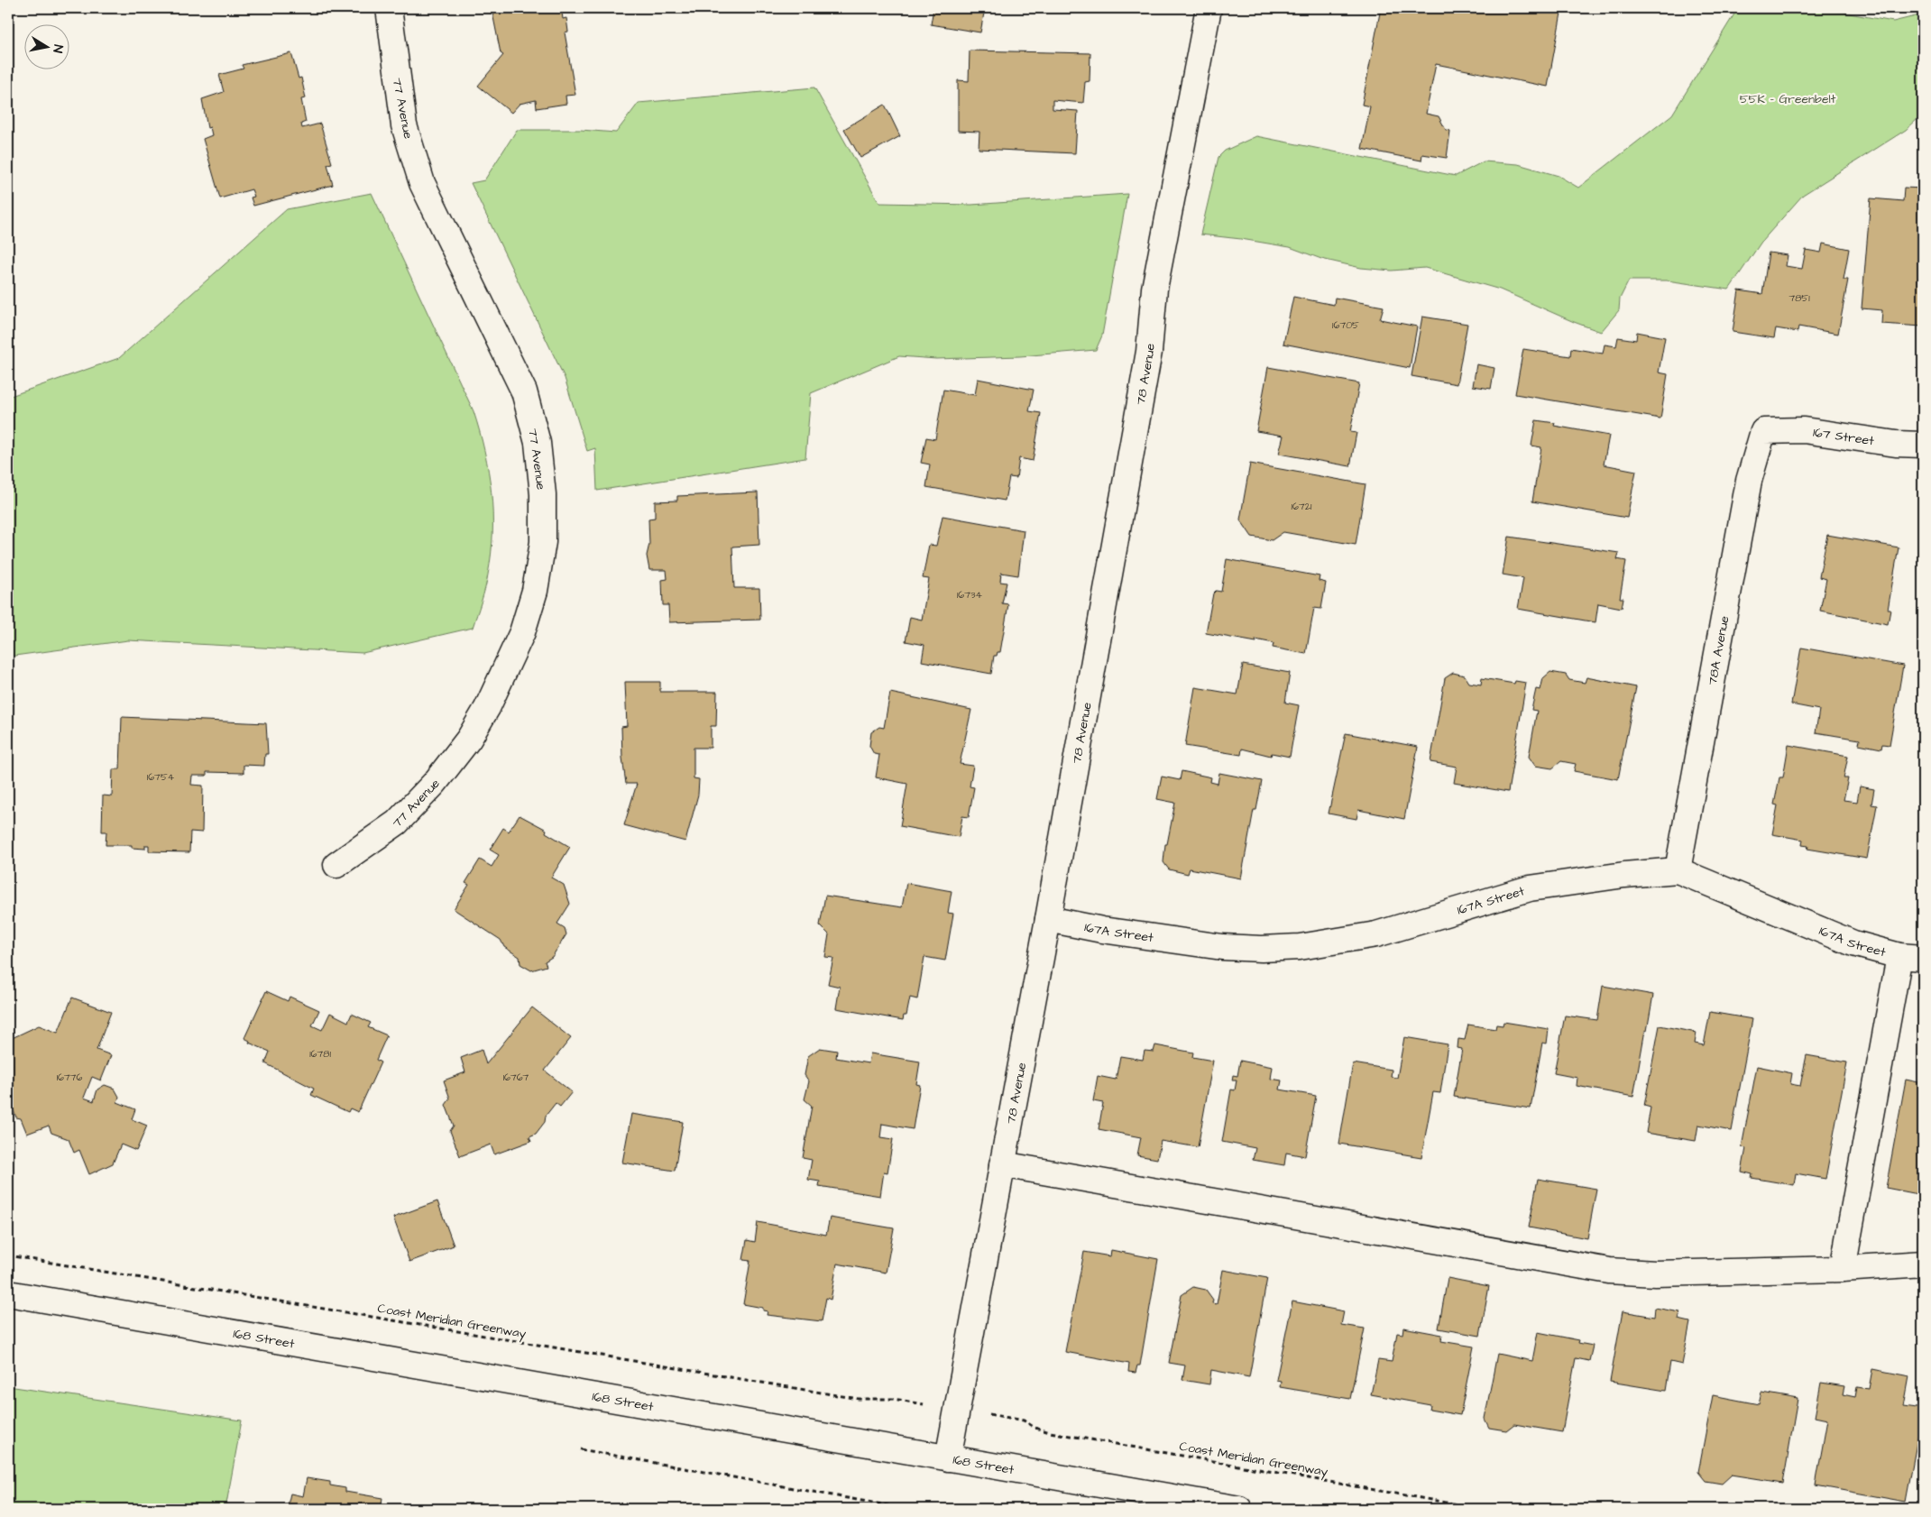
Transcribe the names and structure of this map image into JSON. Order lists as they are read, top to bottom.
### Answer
{
  "streets": {
    "street": [
      "77 Avenue",
      "78 Avenue",
      "167 Street",
      "78A Avenue",
      "167A Street",
      "168 Street"
    ],
    "path": ["Coast Meridian Greenway"]
  },
  "crossings": [
    ["78 Avenue", "167A Street"],
    ["78 Avenue", "168 Street"],
    ["167 Street", "78A Avenue"],
    ["78A Avenue", "167A Street"]
  ],
  "parks": ["55K - Greenbelt"],
  "house_numbers": [
    "7851",
    "16705",
    "16721",
    "16734",
    "16754",
    "16781",
    "16776",
    "16767"
  ],
  "north": "right"
}
